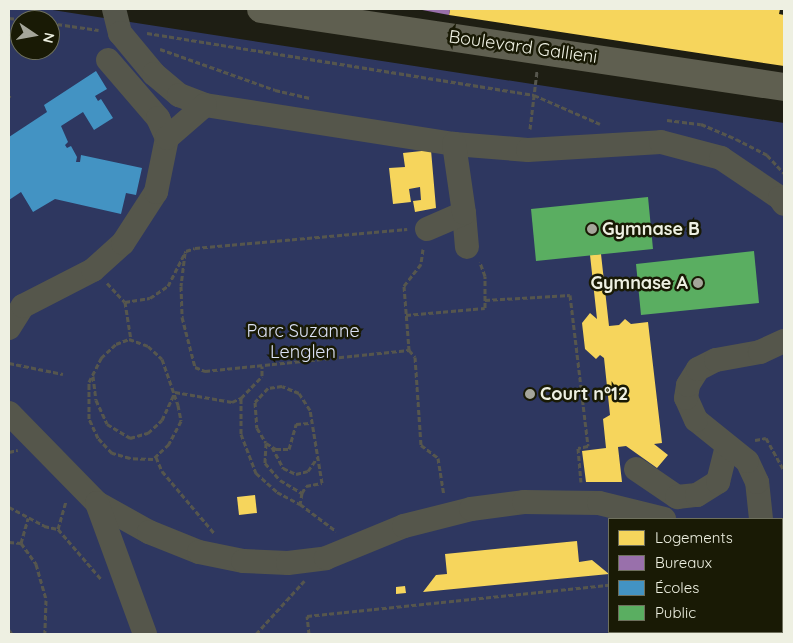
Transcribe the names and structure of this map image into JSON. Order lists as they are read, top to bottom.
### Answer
{
  "streets": {
    "main road": ["Boulevard Gallieni"]
  },
  "parks": ["Parc Suzanne Lenglen"],
  "places": ["Gymnase B", "Gymnase A", "Court n°12"],
  "legend": [
    "Logements",
    "Bureaux",
    "Écoles",
    "Public"
  ],
  "north": "right"
}
